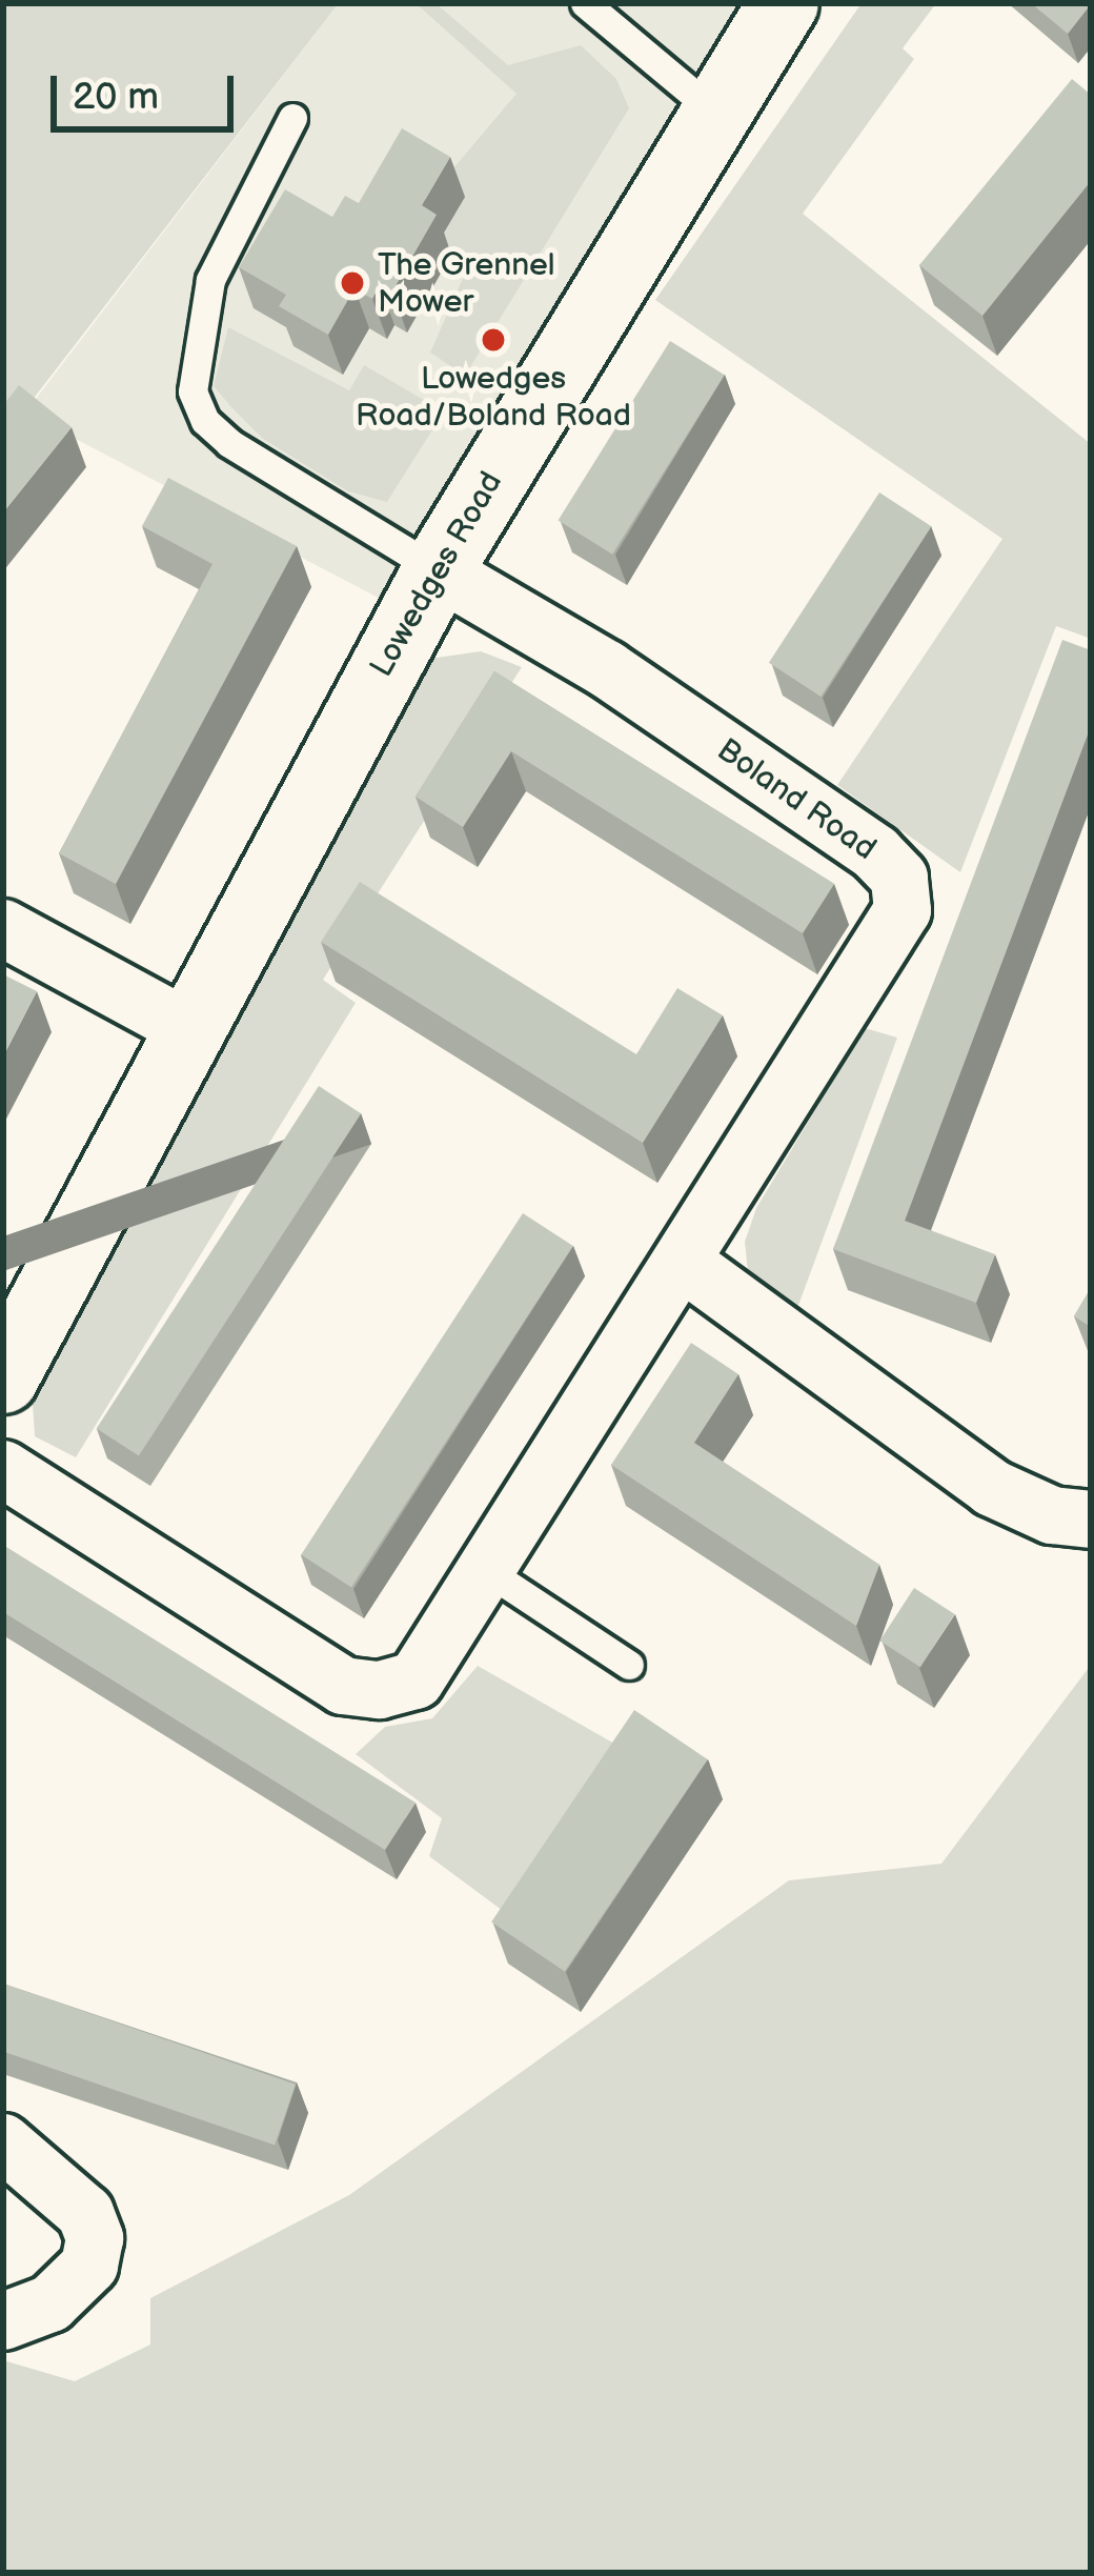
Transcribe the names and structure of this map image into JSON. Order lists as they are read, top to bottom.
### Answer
{
  "streets": {
    "street": ["Lowedges Road", "Boland Road"]
  },
  "crossings": [
    ["Lowedges Road", "Boland Road"]
  ],
  "places": ["The Grennel Mower", "Lowedges Road/Boland Road"],
  "scale_bar": "20 m"
}
